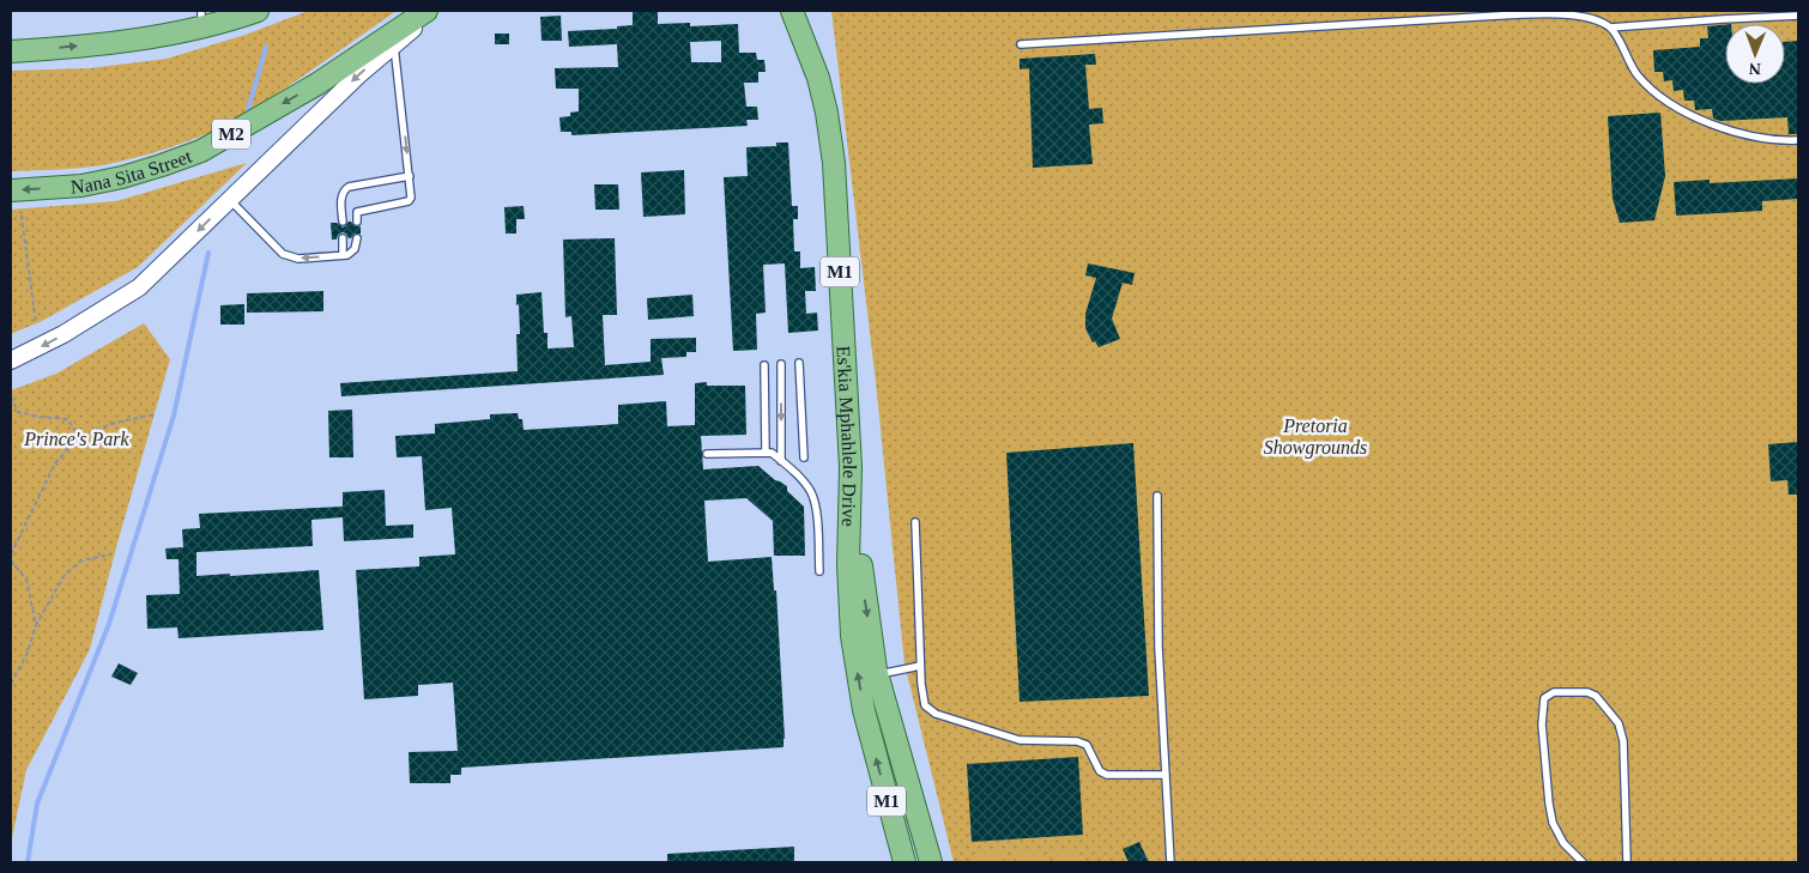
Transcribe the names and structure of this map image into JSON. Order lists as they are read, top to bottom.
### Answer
{
  "streets": {
    "main road": [
      "M2",
      "Nana Sita Street",
      "M1",
      "Es'kia Mphahlele Drive"
    ]
  },
  "crossings": [
    ["M1", "Es'kia Mphahlele Drive"]
  ],
  "parks": ["Pretoria Showgrounds", "Prince's Park"],
  "north": "bottom"
}
